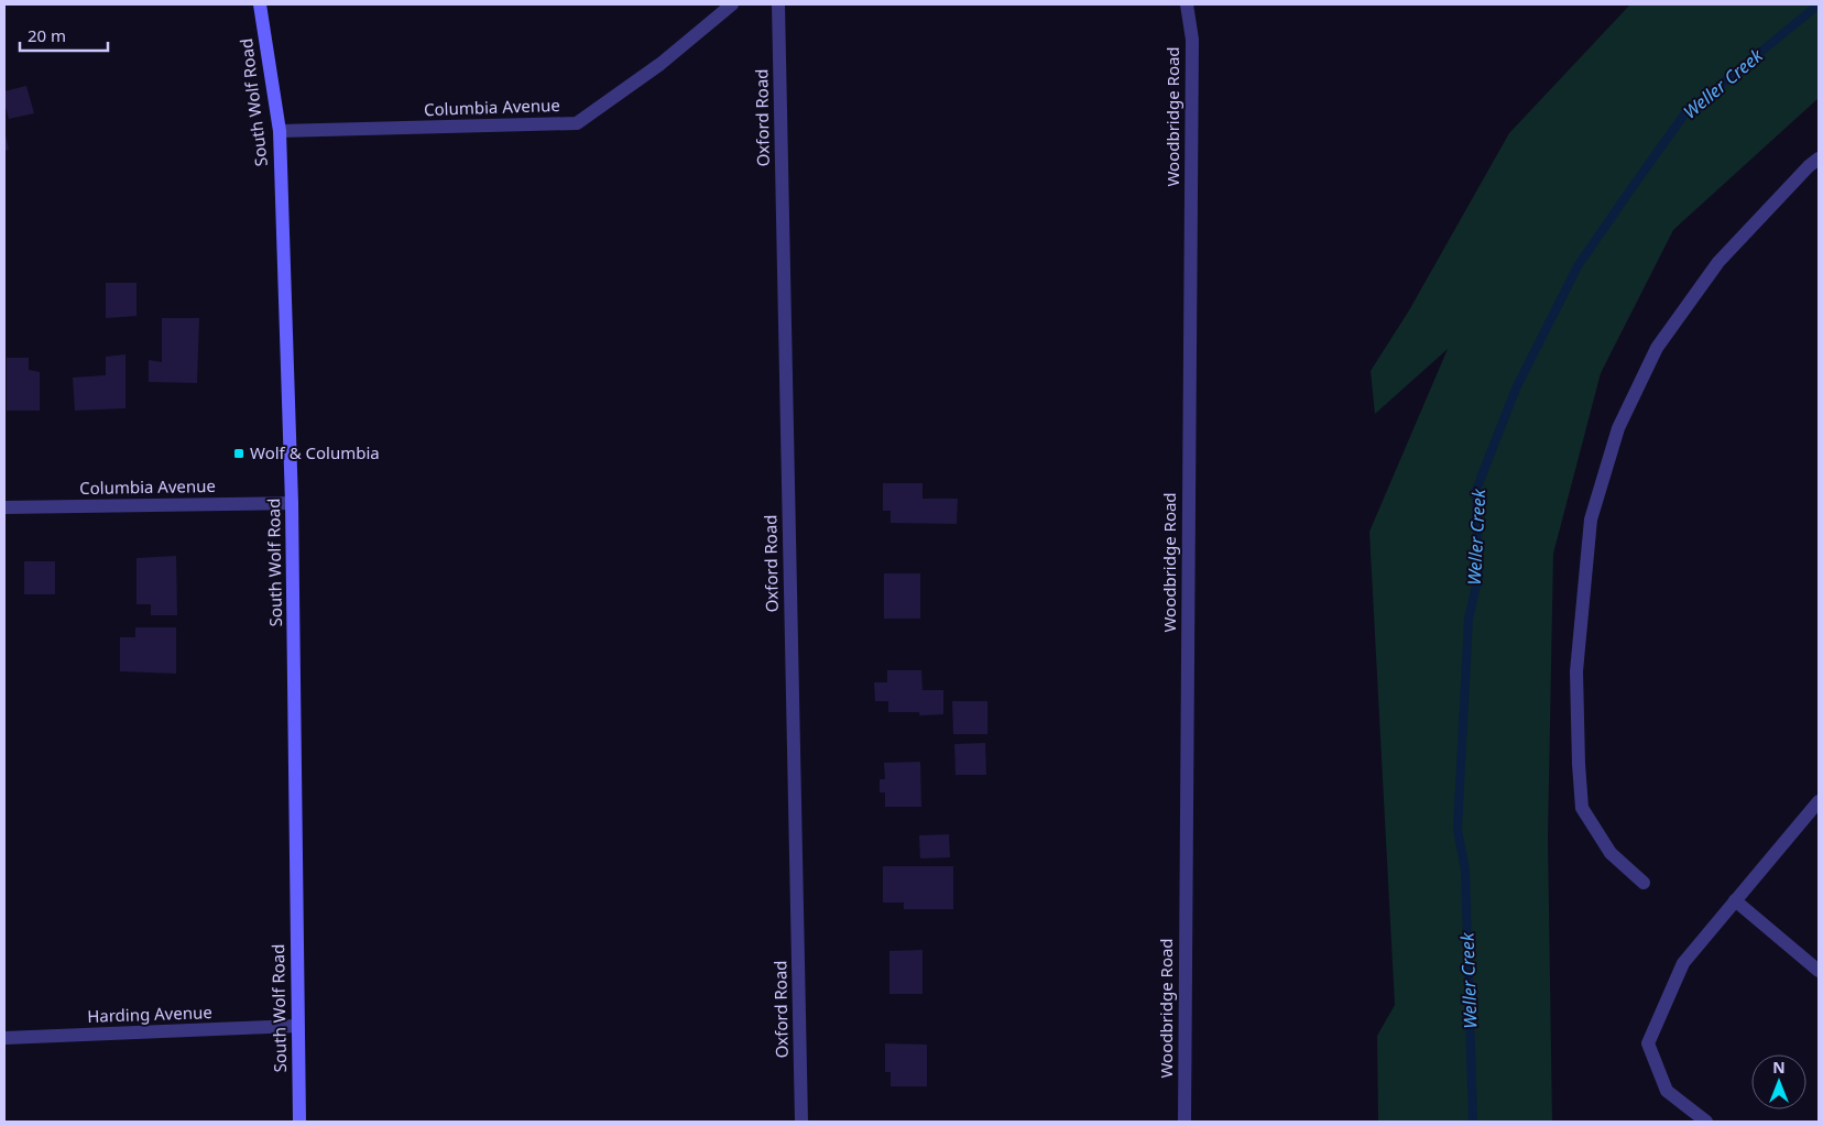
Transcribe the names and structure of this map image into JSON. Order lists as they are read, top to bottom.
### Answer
{
  "streets": {
    "main road": ["South Wolf Road"],
    "street": [
      "Columbia Avenue",
      "Woodbridge Road",
      "Oxford Road",
      "Harding Avenue"
    ]
  },
  "crossings": [
    ["South Wolf Road", "Columbia Avenue"],
    ["South Wolf Road", "Harding Avenue"]
  ],
  "water": ["Weller Creek"],
  "places": {
    "transit": ["Wolf & Columbia"]
  },
  "scale_bar": "20 m",
  "north": "top"
}
